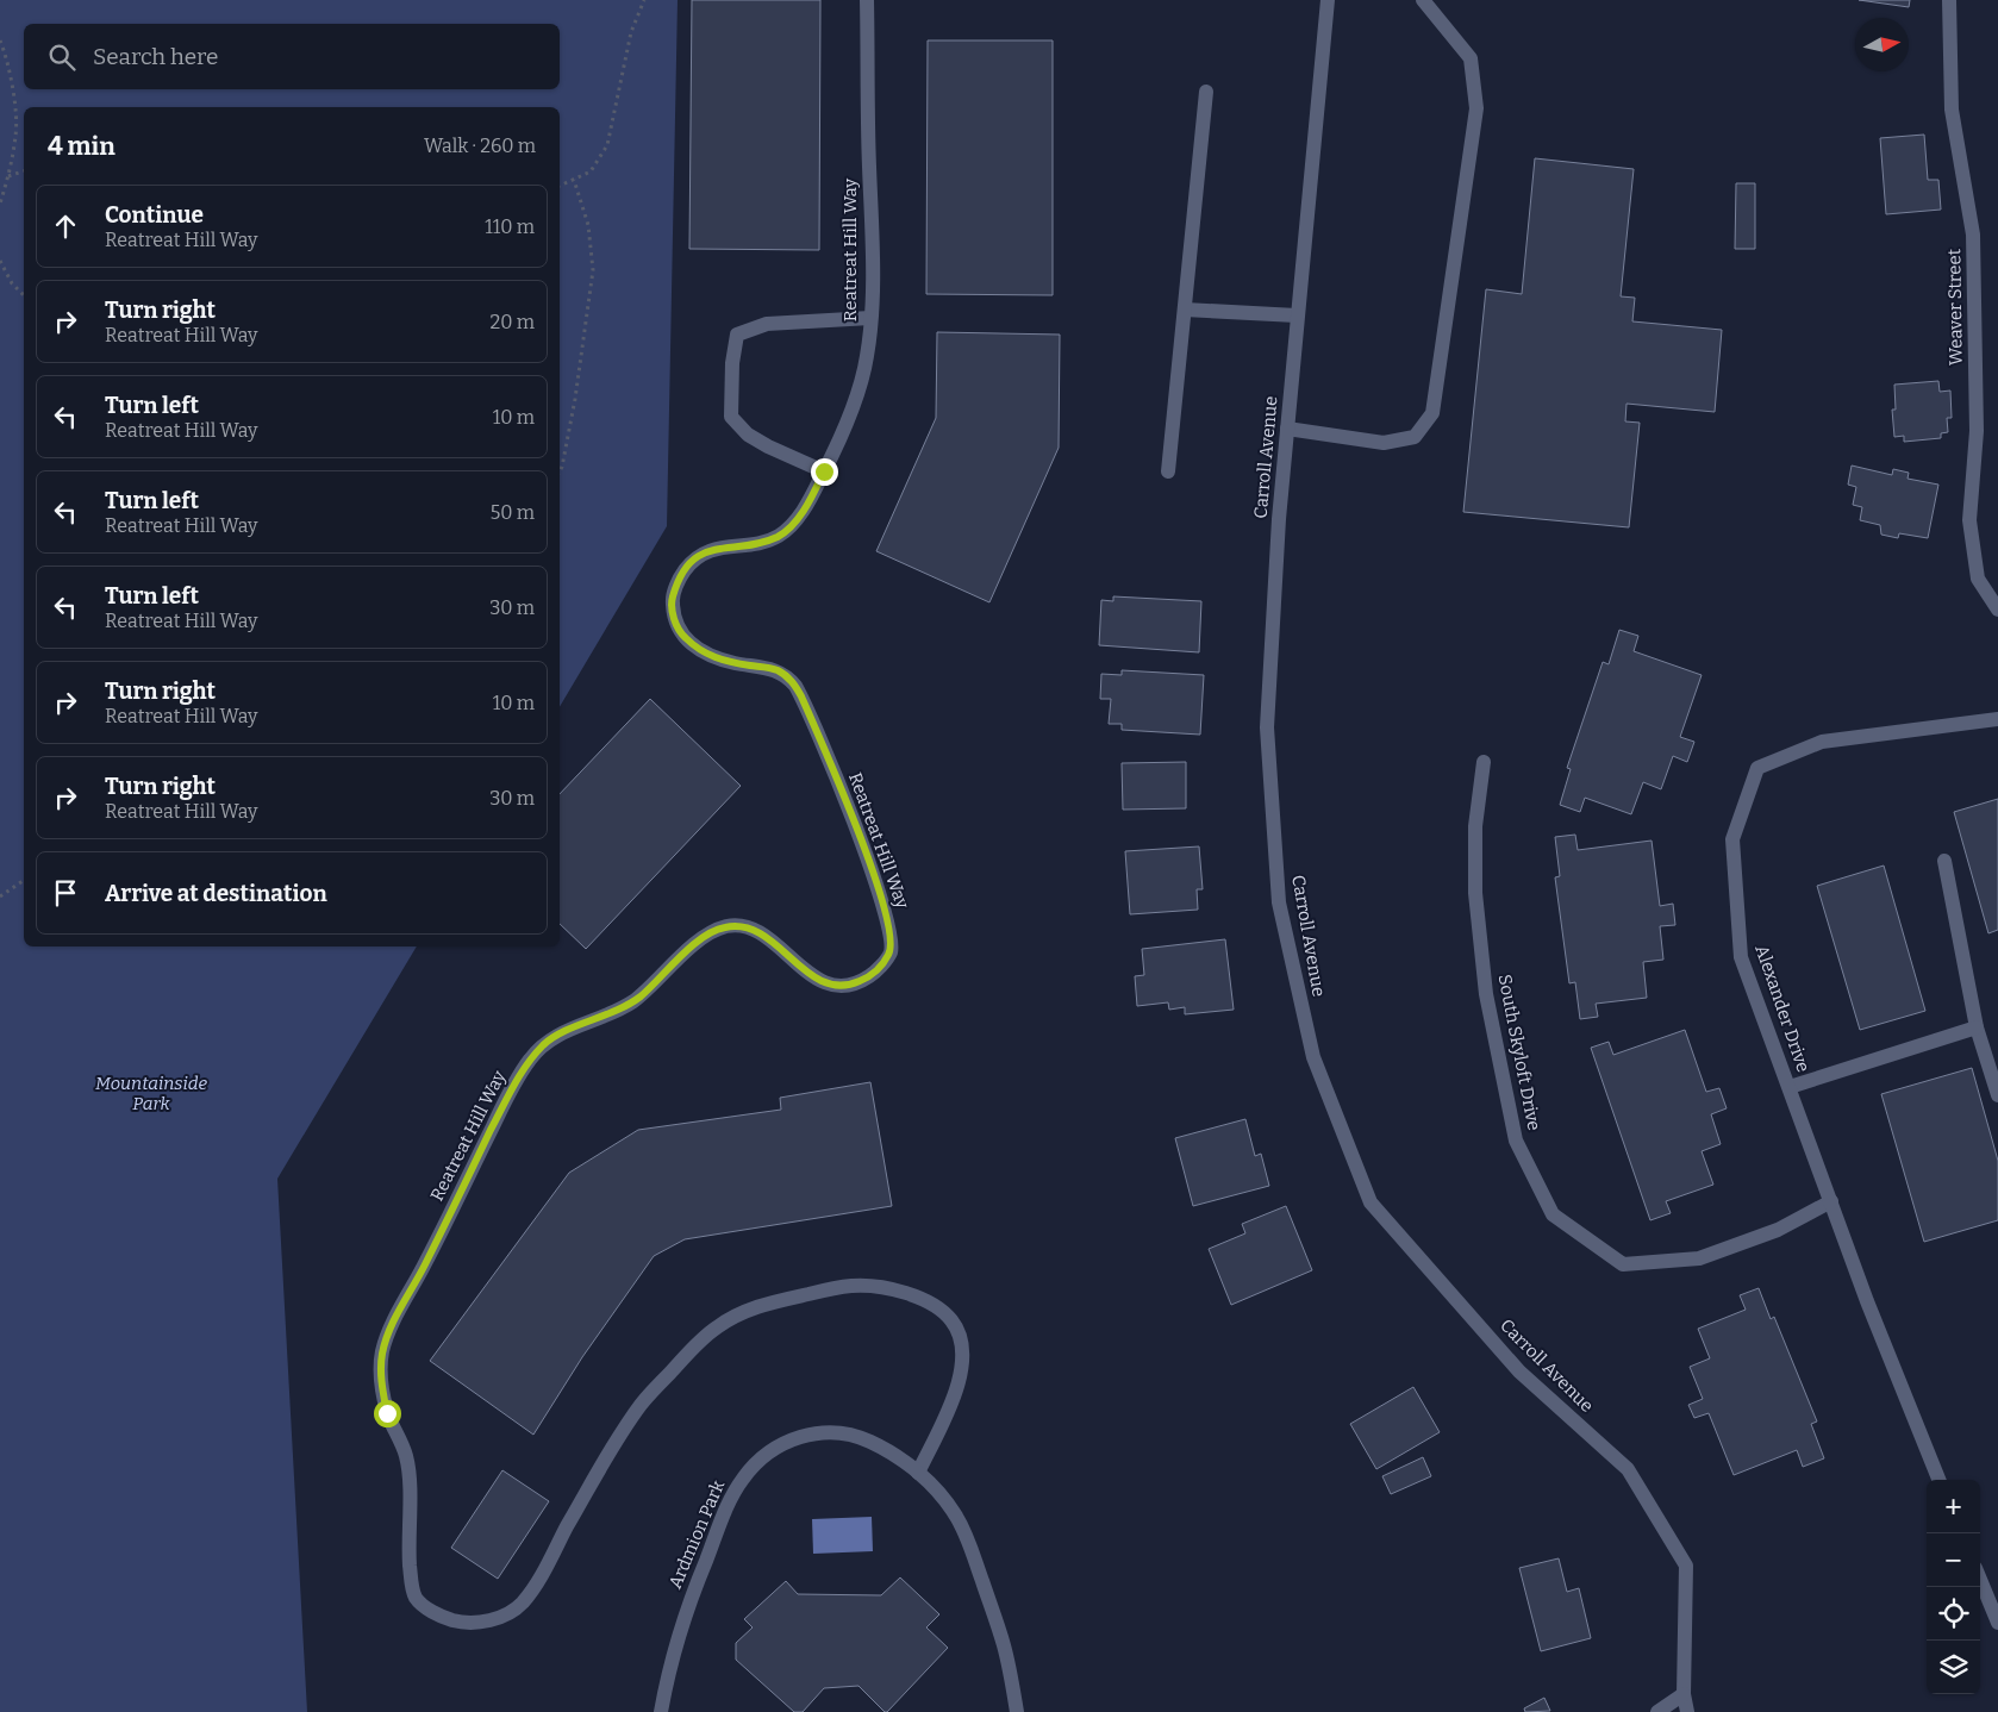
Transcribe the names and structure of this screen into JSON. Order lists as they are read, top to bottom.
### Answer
{
  "streets": {
    "street": [
      "Reatreat Hill Way",
      "Weaver Street",
      "Carroll Avenue",
      "Alexander Drive",
      "South Skyloft Drive",
      "Ardmion Park"
    ]
  },
  "crossings": [
    ["Reatreat Hill Way", "Ardmion Park"],
    ["Alexander Drive", "South Skyloft Drive"]
  ],
  "parks": ["Mountainside Park"],
  "north": "right",
  "page": {
    "search": "Search here",
    "heading": ["4 min", "Walk · 260 m"],
    "list": [
      ["Continue", "Reatreat Hill Way", "110 m"],
      ["Turn right", "Reatreat Hill Way", "20 m"],
      ["Turn left", "Reatreat Hill Way", "10 m"],
      ["Turn left", "Reatreat Hill Way", "50 m"],
      ["Turn left", "Reatreat Hill Way", "30 m"],
      ["Turn right", "Reatreat Hill Way", "10 m"],
      ["Turn right", "Reatreat Hill Way", "30 m"],
      "Arrive at destination"
    ],
    "map_buttons": ["+", "−"]
  }
}
